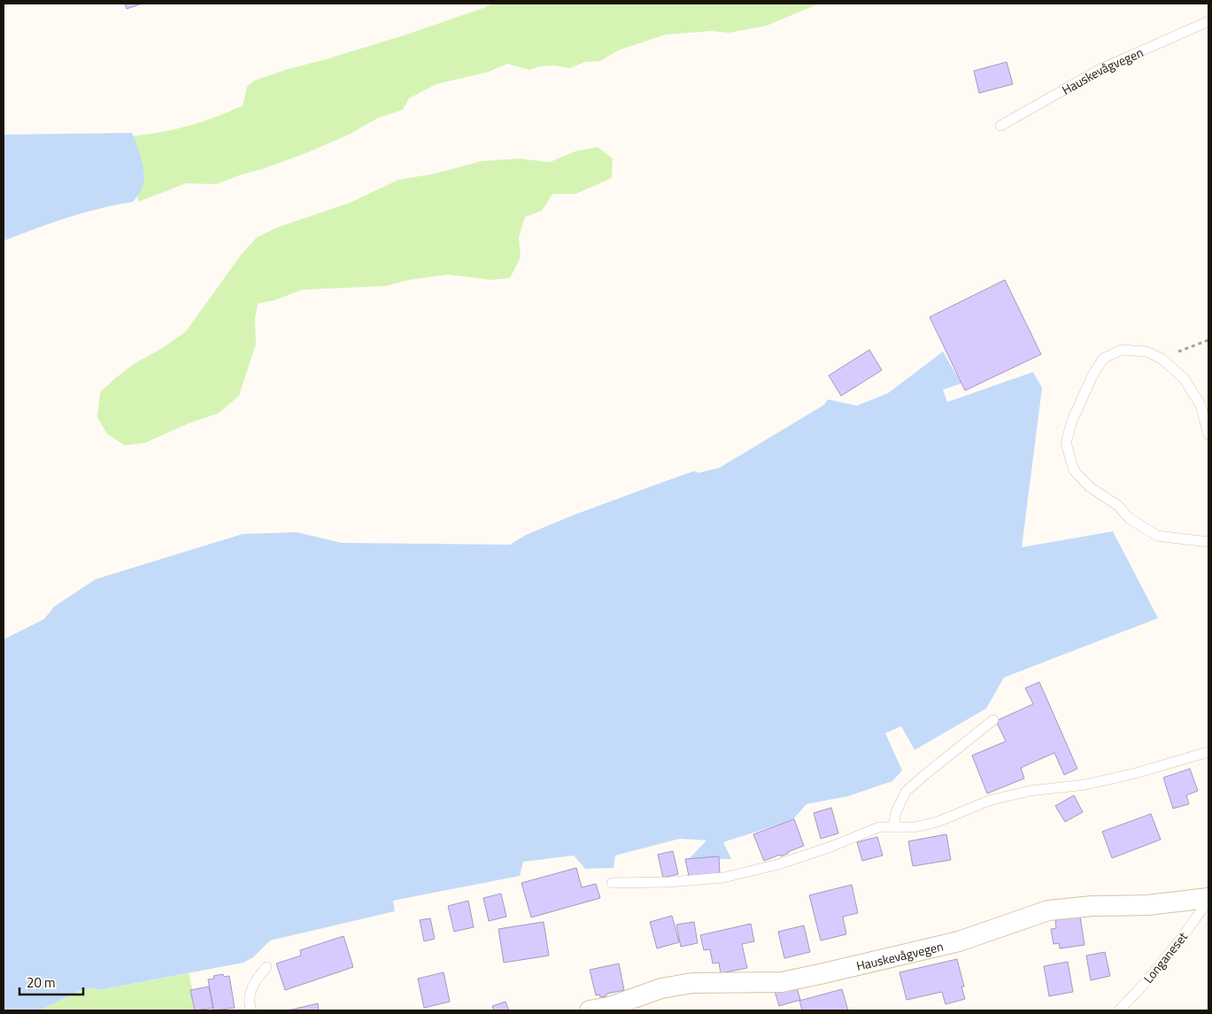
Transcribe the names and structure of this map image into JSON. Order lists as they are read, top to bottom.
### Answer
{
  "streets": {
    "street": ["Hauskevågvegen"],
    "lane": ["Longaneset"]
  },
  "crossings": [
    ["Hauskevågvegen", "Longaneset"]
  ],
  "scale_bar": "20 m"
}
